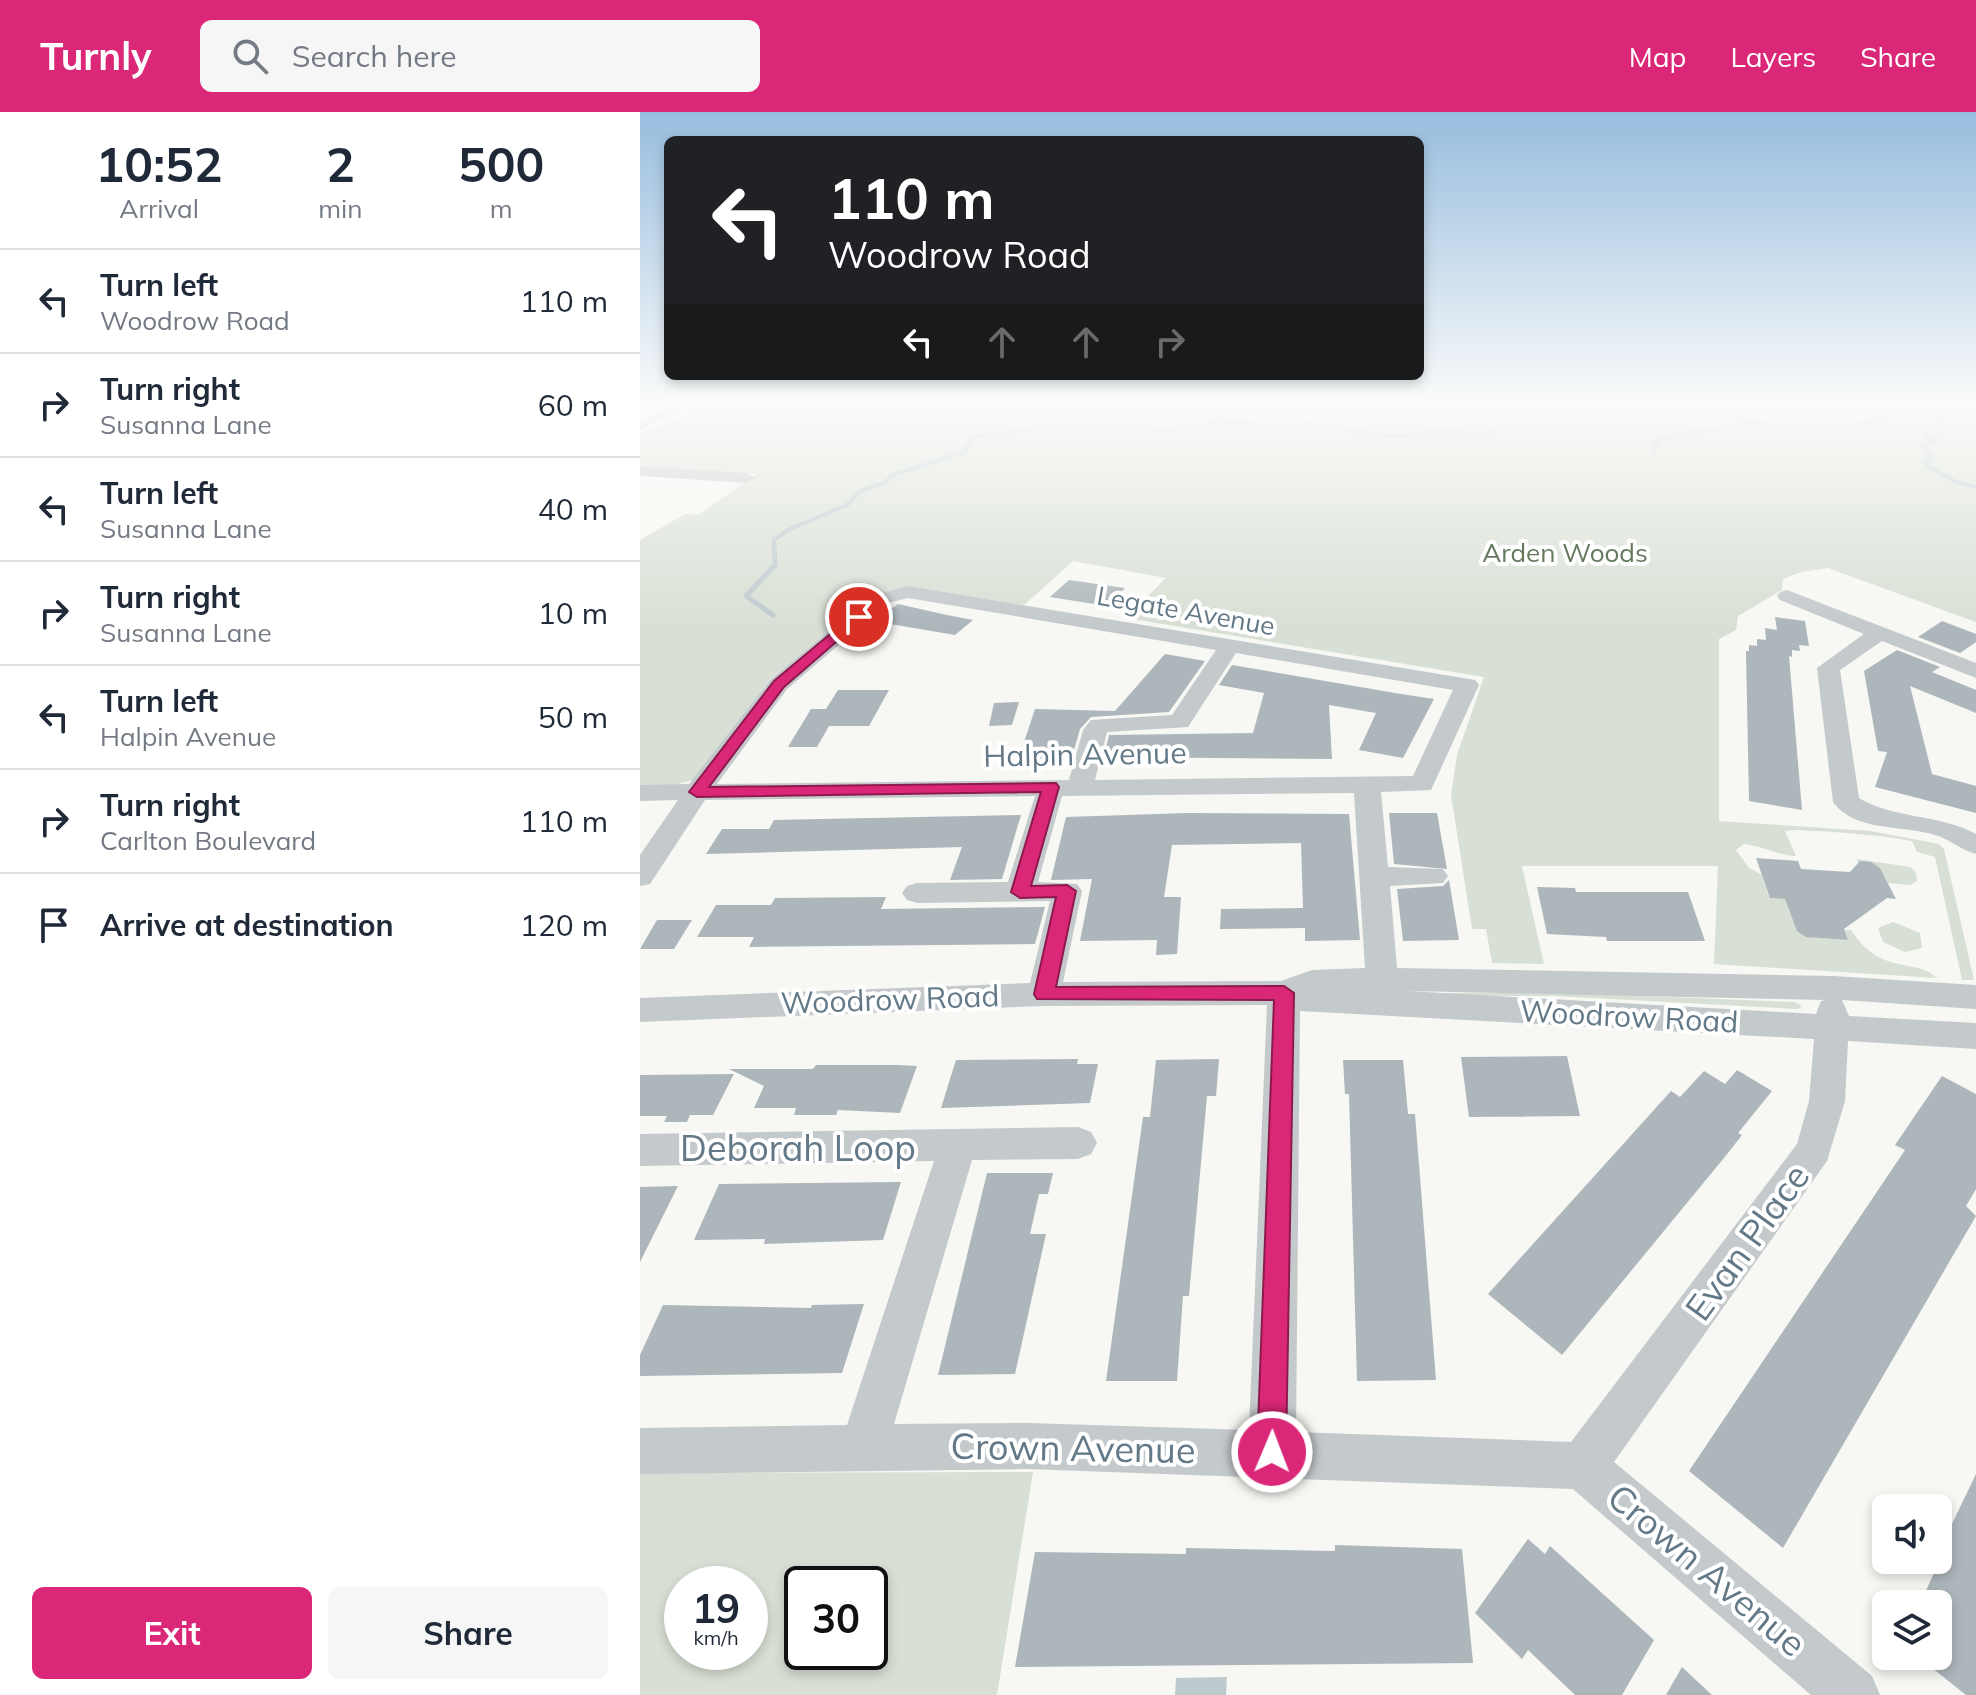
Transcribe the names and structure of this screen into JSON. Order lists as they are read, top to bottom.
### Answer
{
  "streets": {
    "street": [
      "Legate Avenue",
      "Halpin Avenue",
      "Woodrow Road",
      "Deborah Loop",
      "Evan Place",
      "Crown Avenue"
    ]
  },
  "crossings": [
    ["Legate Avenue", "Halpin Avenue"],
    ["Woodrow Road", "Evan Place"],
    ["Deborah Loop", "Crown Avenue"],
    ["Evan Place", "Crown Avenue"]
  ],
  "parks": ["Arden Woods"],
  "page": {
    "header": "Turnly",
    "search": "Search here",
    "nav": ["Map", "Layers", "Share"],
    "eta": [
      "10:52",
      "Arrival",
      "2",
      "min",
      "500",
      "m"
    ],
    "turn": ["110 m", "Woodrow Road"],
    "list": [
      {
        "name": "Turn left",
        "note": "Woodrow Road",
        "value": "110 m"
      },
      {
        "name": "Turn right",
        "note": "Susanna Lane",
        "value": "60 m"
      },
      {
        "name": "Turn left",
        "note": "Susanna Lane",
        "value": "40 m"
      },
      {
        "name": "Turn right",
        "note": "Susanna Lane",
        "value": "10 m"
      },
      {
        "name": "Turn left",
        "note": "Halpin Avenue",
        "value": "50 m"
      },
      {
        "name": "Turn right",
        "note": "Carlton Boulevard",
        "value": "110 m"
      },
      {
        "name": "Arrive at destination",
        "value": "120 m"
      }
    ],
    "speed": "19 km/h",
    "limit": "30",
    "buttons": ["Exit", "Share"]
  }
}
